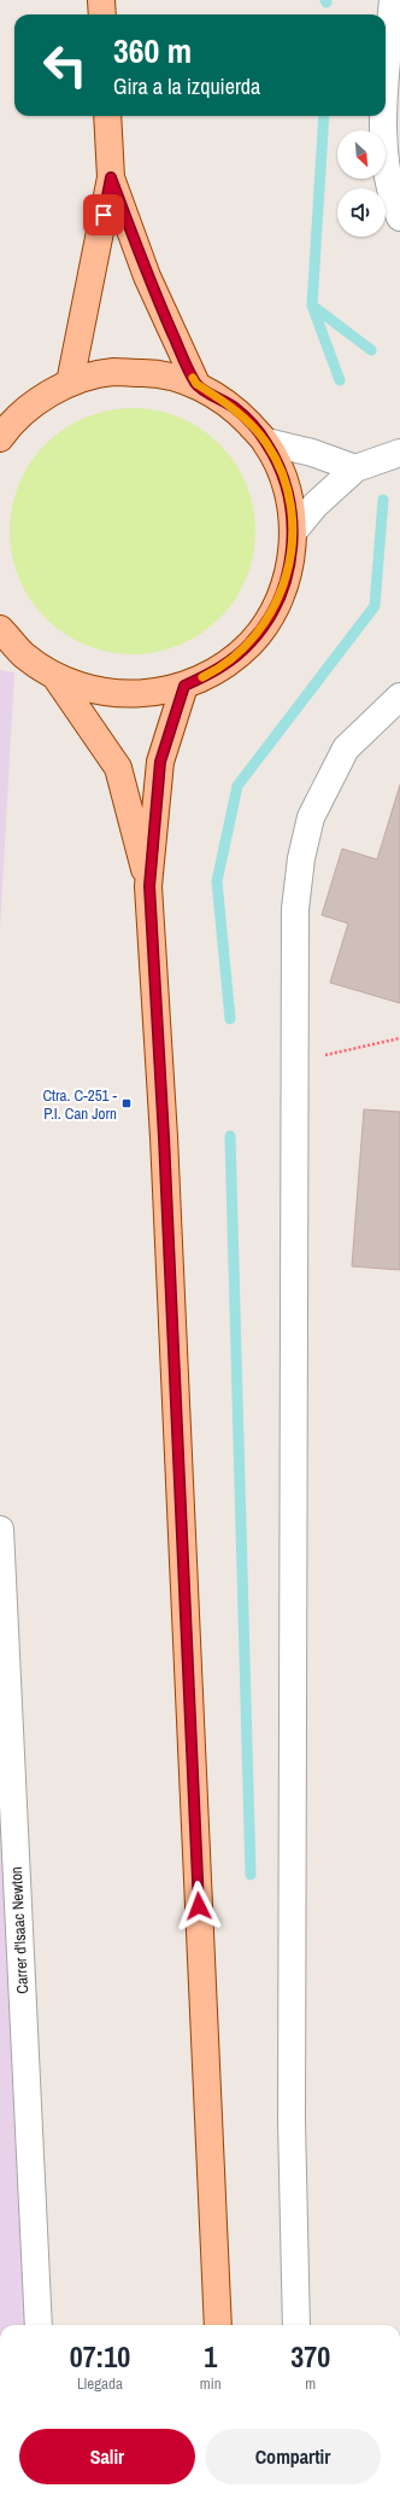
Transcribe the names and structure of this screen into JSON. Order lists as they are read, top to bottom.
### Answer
{
  "streets": {
    "street": ["Carrer d'Isaac Newton"]
  },
  "places": {
    "transit": ["Ctra. C-251 - P.I. Can Jorn"]
  },
  "north": "bottom right",
  "page": {
    "turn": ["360 m", "Gira a la izquierda"],
    "eta": [
      "07:10",
      "Llegada",
      "1",
      "min",
      "370",
      "m"
    ],
    "buttons": ["Salir", "Compartir"]
  }
}
